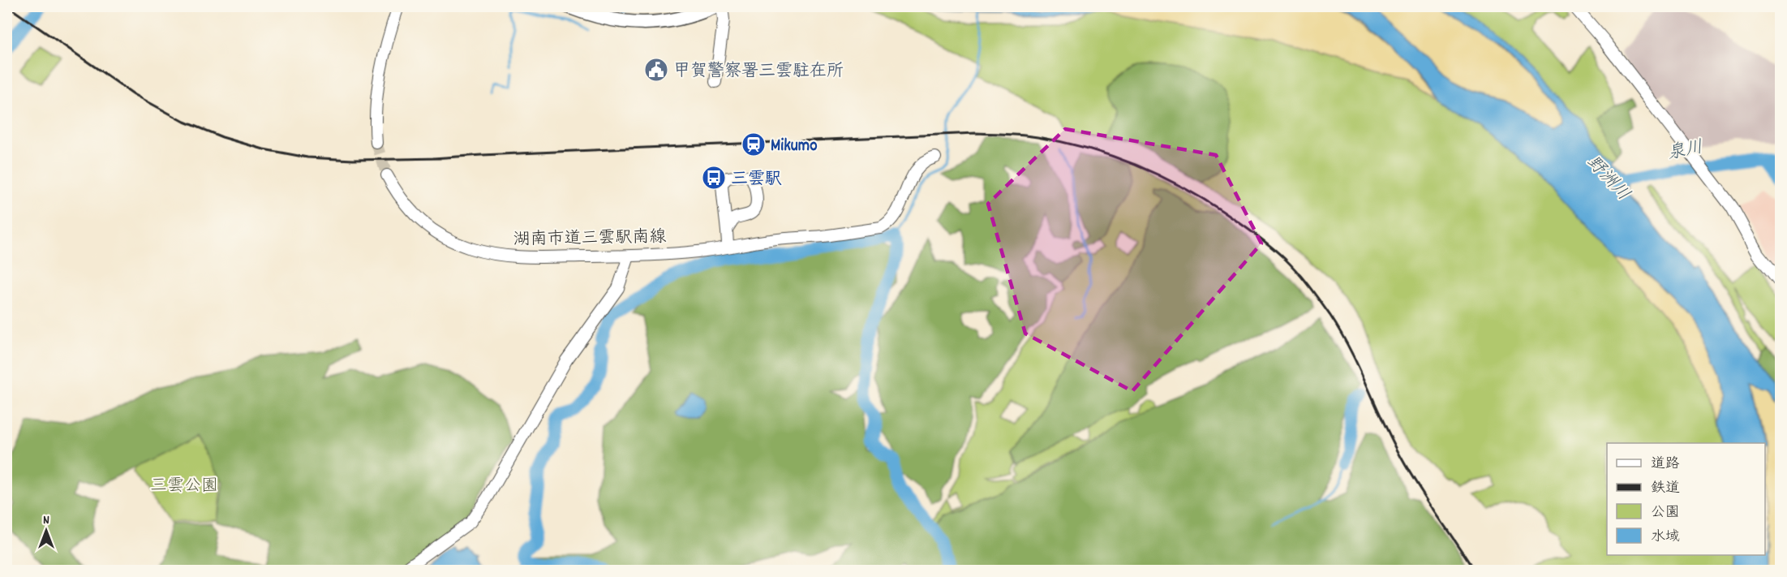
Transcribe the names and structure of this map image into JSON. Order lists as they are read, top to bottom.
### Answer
{
  "streets": {
    "street": ["湖南市道三雲駅南線"]
  },
  "water": ["泉川", "野洲川"],
  "parks": ["三雲公園"],
  "places": {
    "public building": ["甲賀警察署三雲駐在所"],
    "station": ["Mikumo"],
    "bus stop": ["三雲駅"]
  },
  "legend": [
    "道路",
    "鉄道",
    "公園",
    "水域"
  ],
  "north": "top"
}
